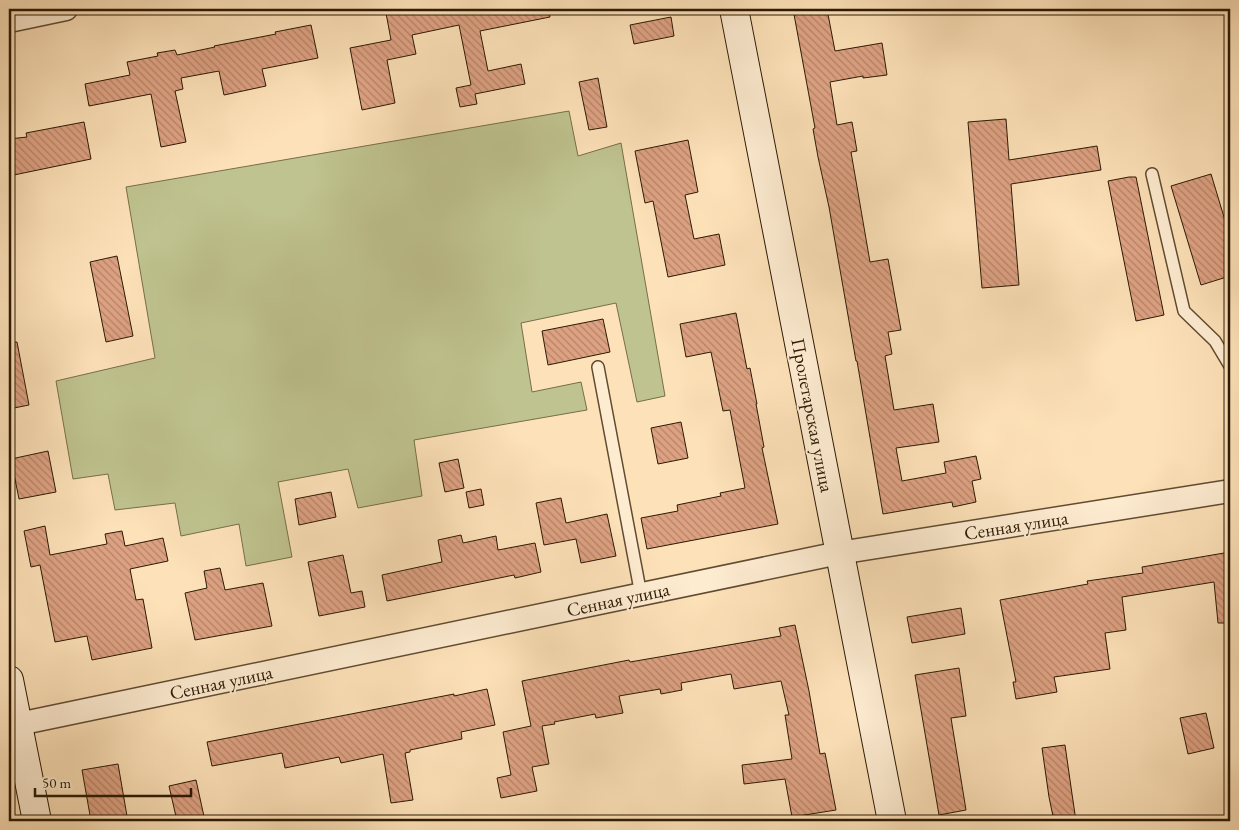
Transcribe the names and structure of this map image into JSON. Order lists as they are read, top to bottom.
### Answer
{
  "streets": {
    "street": ["Пролетарская улица", "Сенная улица"]
  },
  "crossings": [
    ["Пролетарская улица", "Сенная улица"]
  ],
  "scale_bar": "50 m"
}
